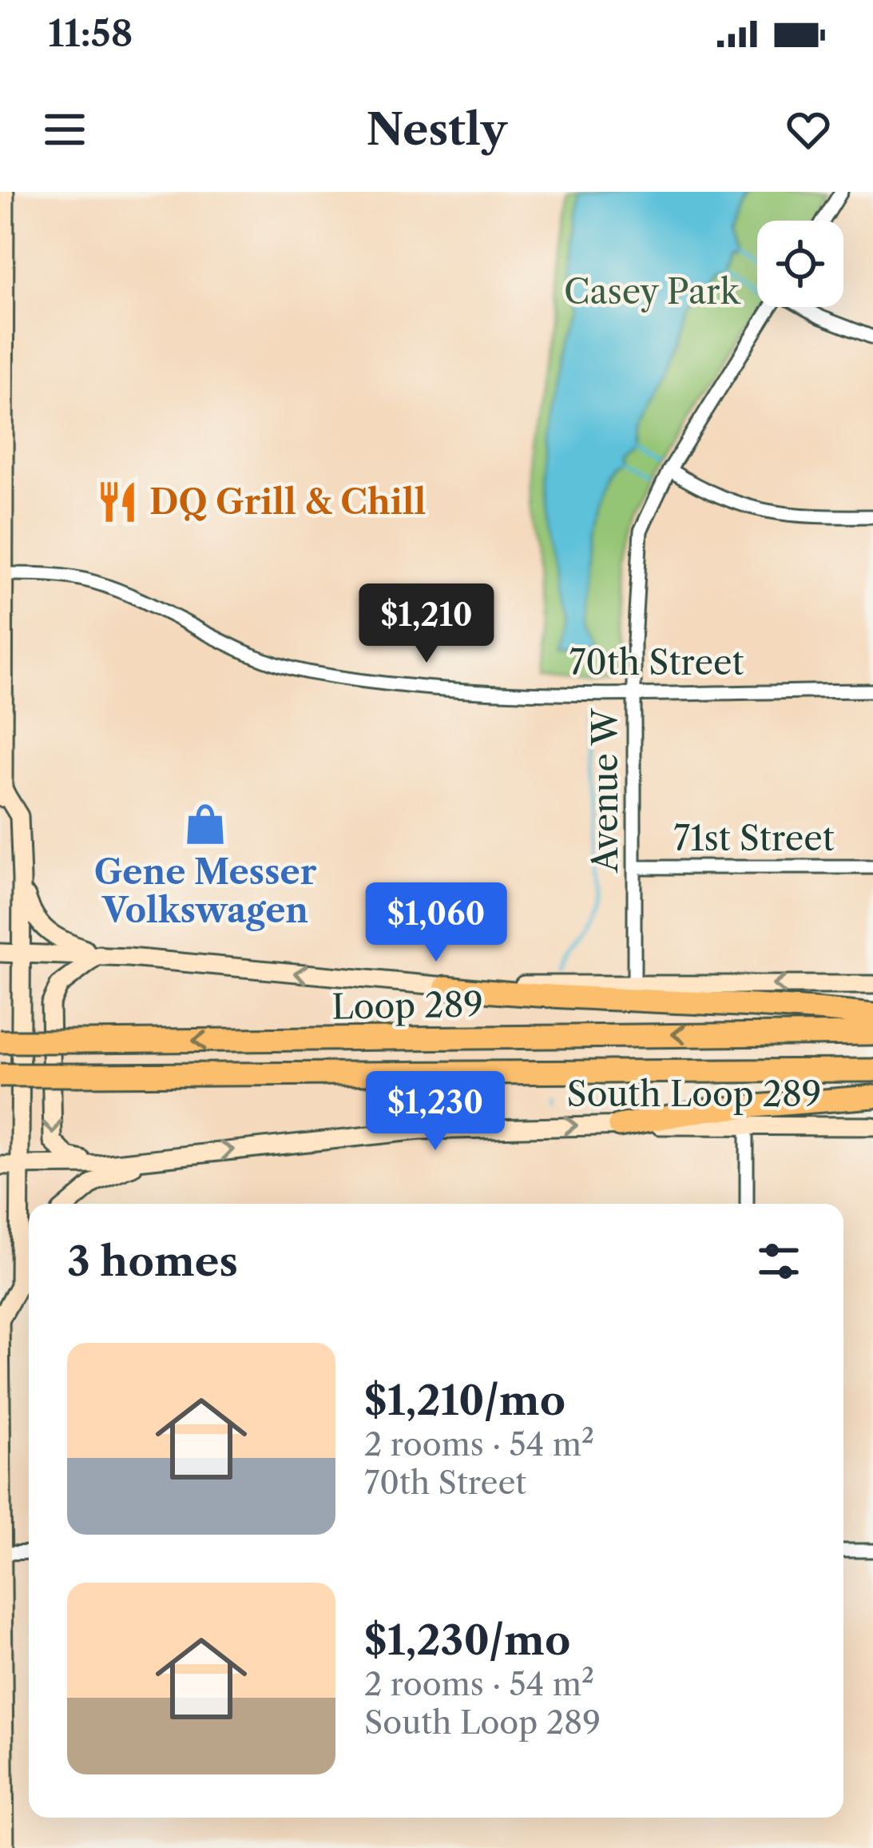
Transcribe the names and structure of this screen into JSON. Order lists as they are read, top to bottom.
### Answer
{
  "streets": {
    "highway": ["Loop 289"],
    "main road": ["South Loop 289"],
    "street": ["70th Street", "Avenue W", "71st Street"]
  },
  "crossings": [
    ["70th Street", "Avenue W"],
    ["Avenue W", "71st Street"]
  ],
  "parks": ["Casey Park"],
  "places": {
    "restaurant": ["DQ Grill & Chill"],
    "shop": ["Gene Messer Volkswagen"]
  },
  "page": {
    "status": "11:58",
    "header": "Nestly",
    "price": ["$1,210", "$1,060", "$1,230"],
    "heading": "3 homes",
    "list": [
      {
        "name": "$1,210/mo",
        "note": "2 rooms · 54 m² · 70th Street"
      },
      {
        "name": "$1,230/mo",
        "note": "2 rooms · 54 m² · South Loop 289"
      }
    ]
  }
}
